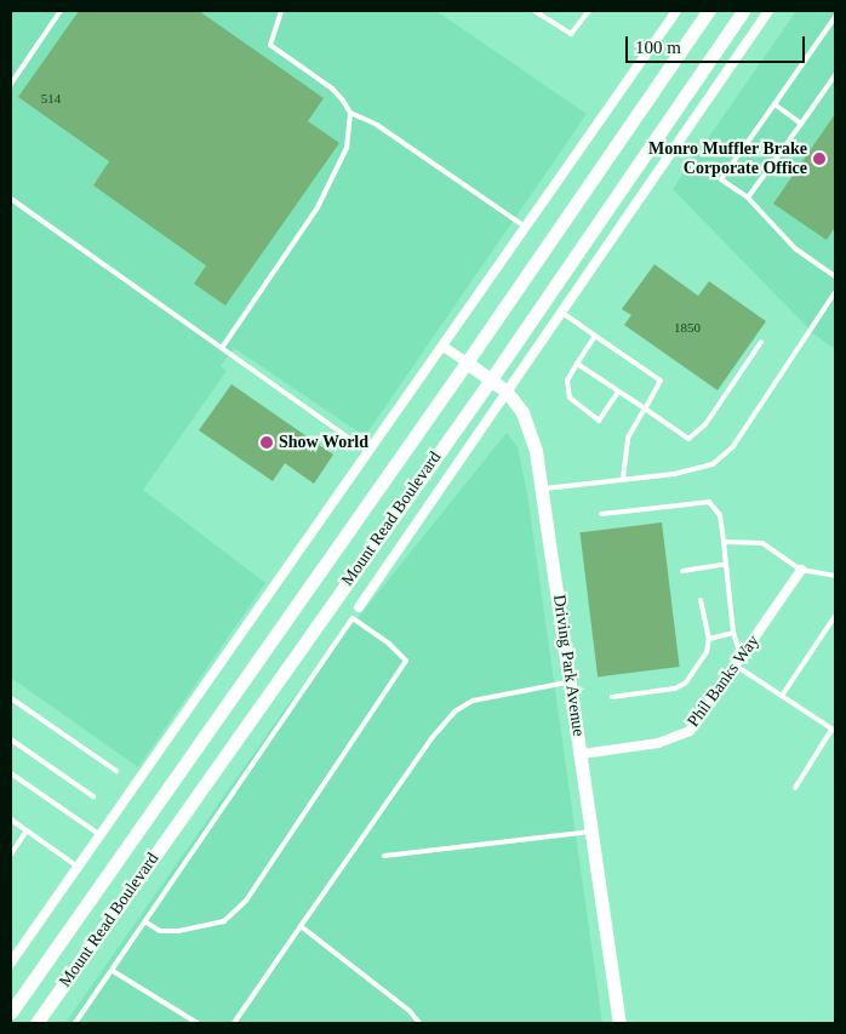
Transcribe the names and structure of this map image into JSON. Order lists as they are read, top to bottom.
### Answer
{
  "streets": {
    "main road": ["Mount Read Boulevard", "Driving Park Avenue"],
    "street": ["Phil Banks Way"]
  },
  "crossings": [
    ["Mount Read Boulevard", "Driving Park Avenue"],
    ["Driving Park Avenue", "Phil Banks Way"]
  ],
  "places": ["Monro Muffler Brake Corporate Office", "Show World"],
  "house_numbers": ["514", "1850"],
  "scale_bar": "100 m"
}
